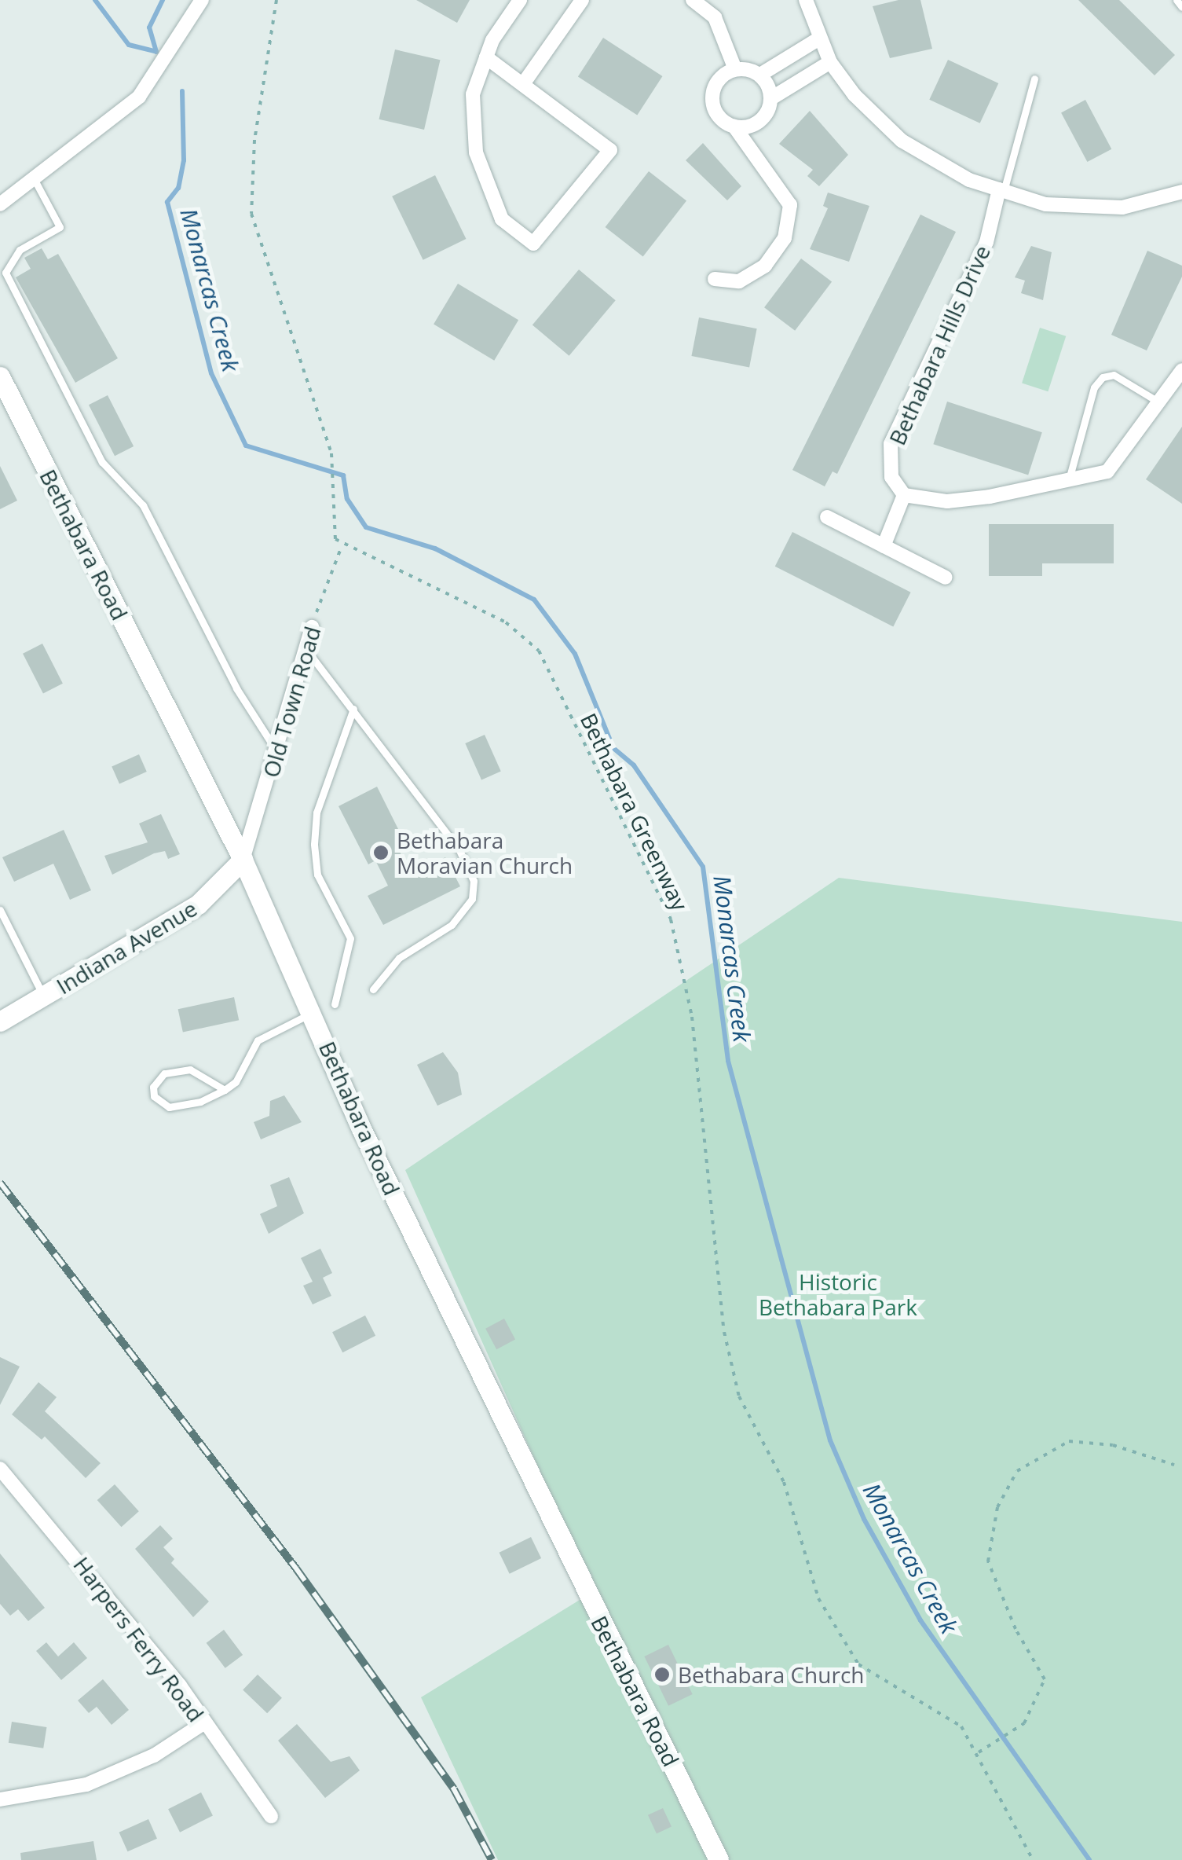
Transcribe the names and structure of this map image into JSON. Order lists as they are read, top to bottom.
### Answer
{
  "streets": {
    "street": [
      "Bethabara Hills Drive",
      "Bethabara Road",
      "Old Town Road",
      "Indiana Avenue",
      "Harpers Ferry Road"
    ],
    "path": ["Bethabara Greenway"]
  },
  "crossings": [
    ["Bethabara Road", "Old Town Road"],
    ["Bethabara Road", "Indiana Avenue"],
    ["Old Town Road", "Bethabara Greenway"],
    ["Old Town Road", "Indiana Avenue"]
  ],
  "water": ["Monarcas Creek"],
  "parks": ["Historic Bethabara Park"],
  "places": ["Bethabara Moravian Church", "Bethabara Church"]
}
